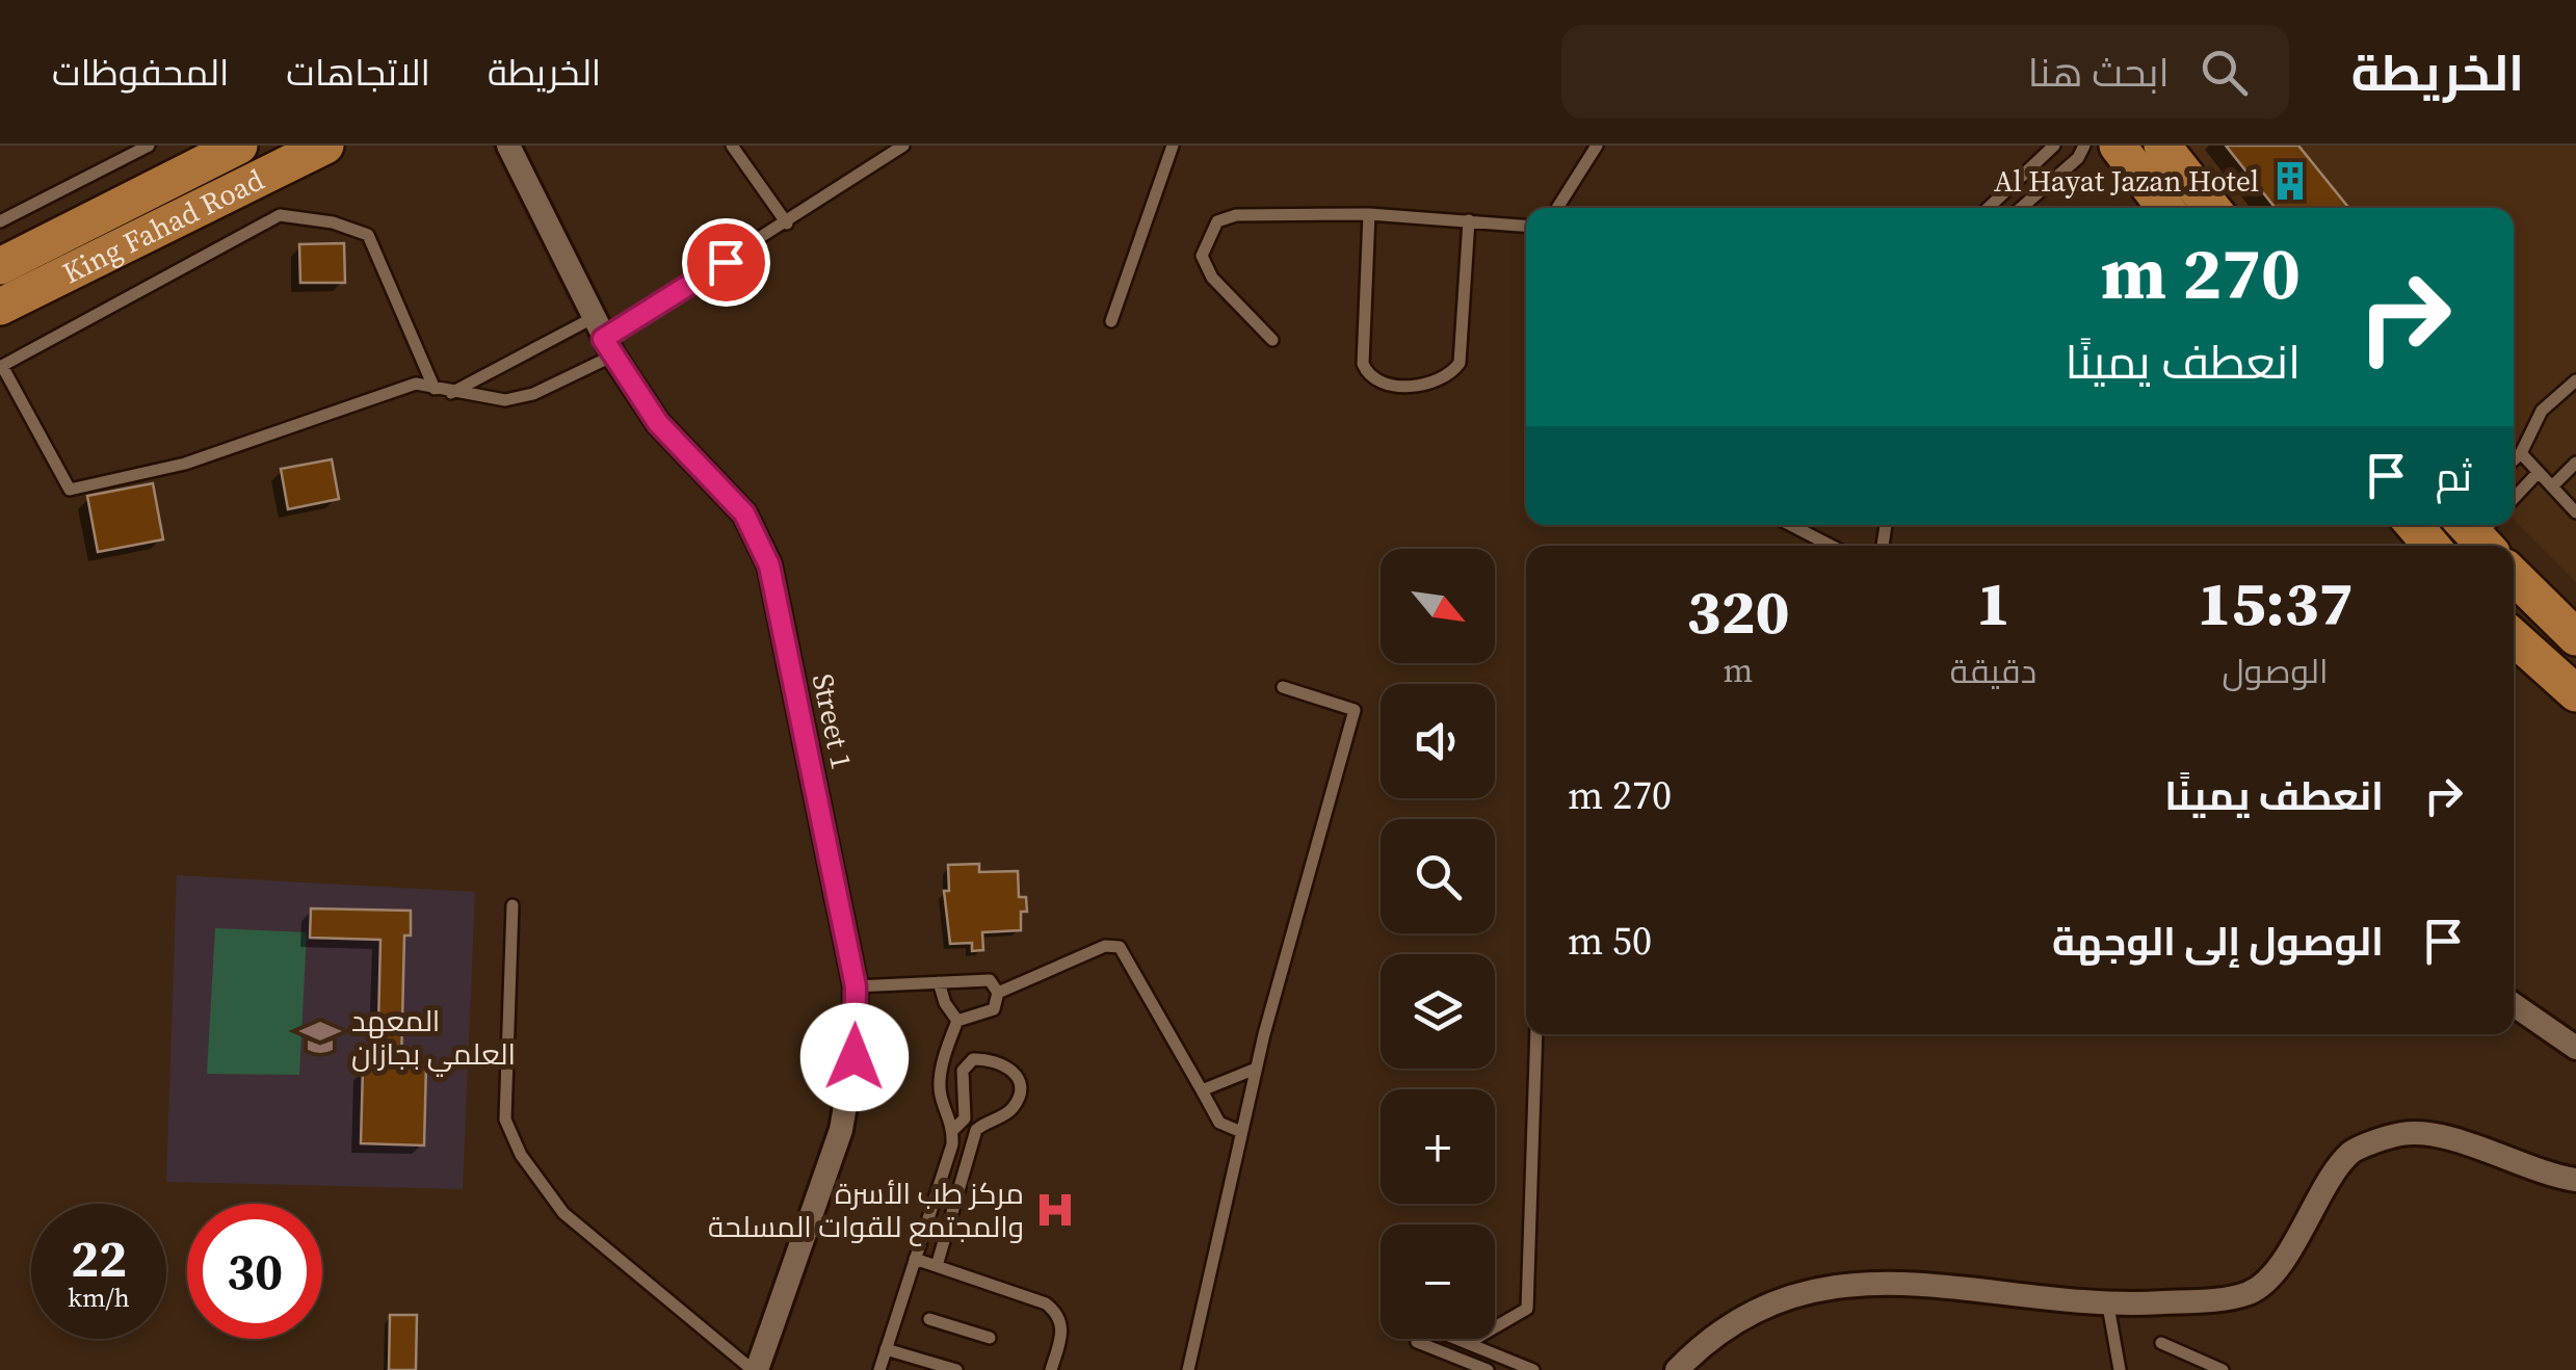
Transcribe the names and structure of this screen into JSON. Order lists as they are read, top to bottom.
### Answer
{
  "streets": {
    "main road": ["King Fahad Road"],
    "street": ["Street 1"]
  },
  "places": {
    "building": ["Al Hayat Jazan Hotel"],
    "school or university": ["المعهد العلمي بجازان"],
    "hospital": ["مركز طب الأسرة والمجتمع للقوات المسلحة"]
  },
  "north": "bottom right",
  "page": {
    "header": "الخريطة",
    "search": "ابحث هنا",
    "nav": ["الخريطة", "الاتجاهات", "المحفوظات"],
    "turn": ["270 m", "انعطف يمينًا"],
    "then": "ثم",
    "eta": [
      "15:37",
      "الوصول",
      "1",
      "دقيقة",
      "320",
      "m"
    ],
    "map_buttons": ["+", "−"],
    "list": [
      {
        "name": "انعطف يمينًا",
        "value": "270 m"
      },
      {
        "name": "الوصول إلى الوجهة",
        "value": "50 m"
      }
    ],
    "speed": "22 km/h",
    "limit": "30"
  }
}
